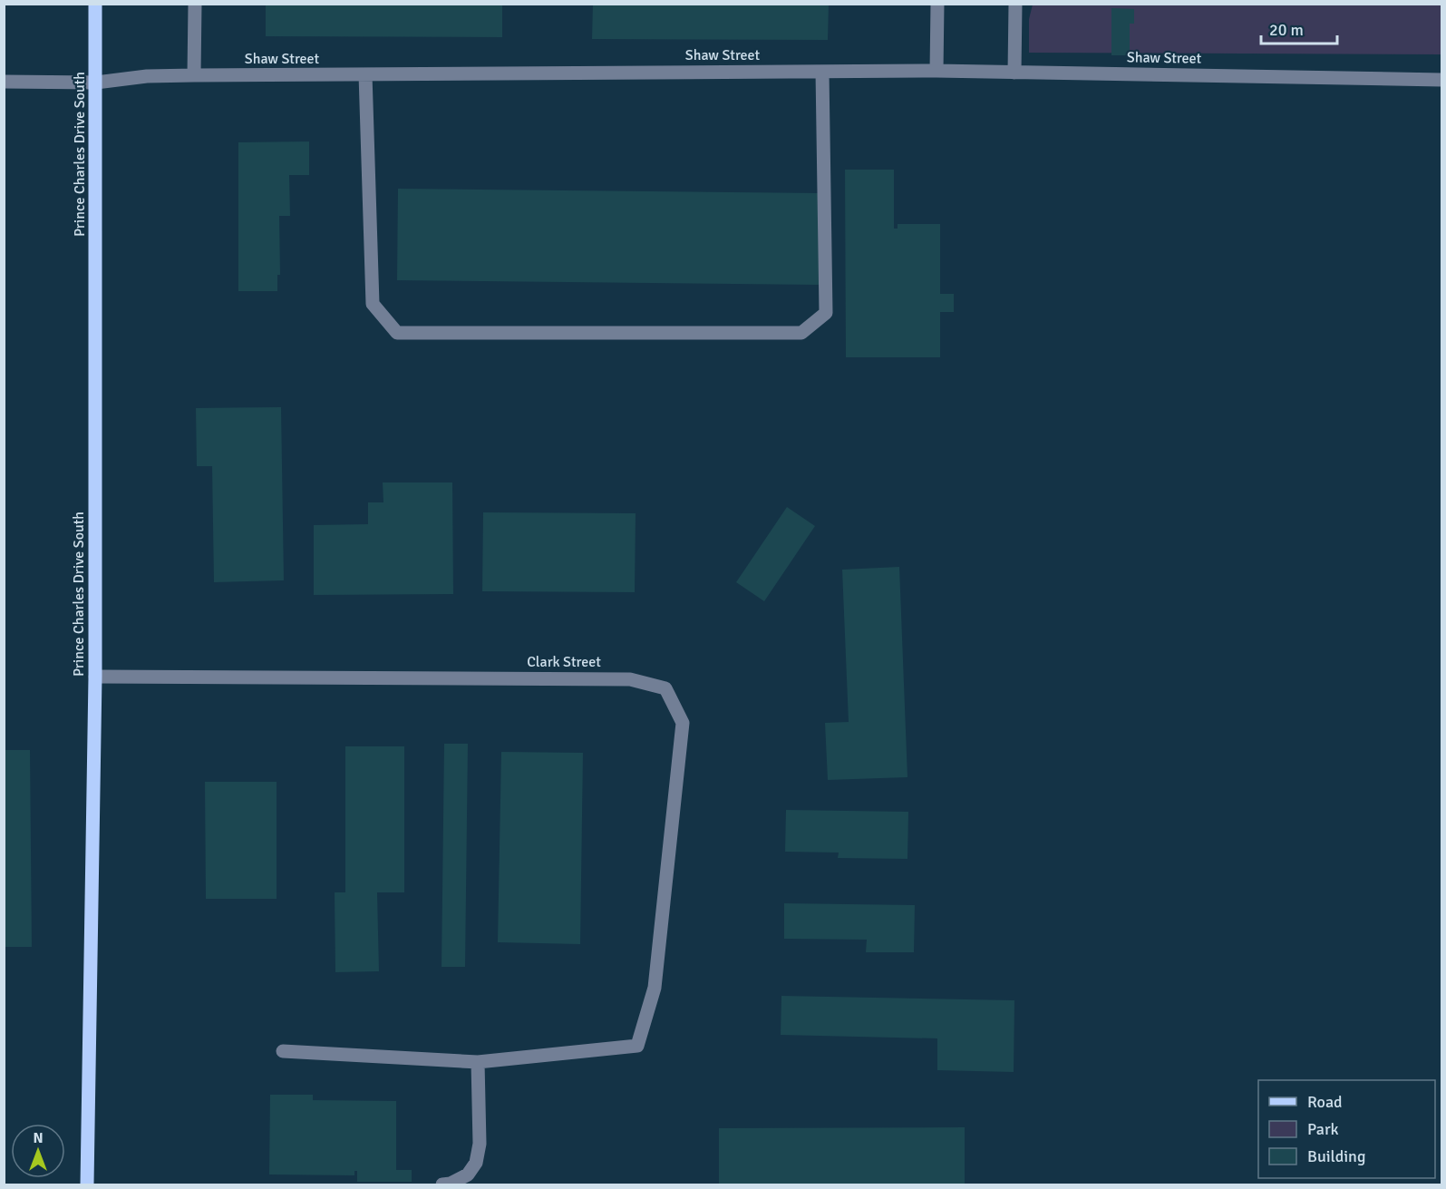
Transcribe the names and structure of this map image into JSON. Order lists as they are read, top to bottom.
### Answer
{
  "streets": {
    "main road": ["Prince Charles Drive South"],
    "street": ["Shaw Street", "Clark Street"]
  },
  "crossings": [
    ["Shaw Street", "Prince Charles Drive South"],
    ["Prince Charles Drive South", "Clark Street"]
  ],
  "legend": ["Road", "Park", "Building"],
  "scale_bar": "20 m",
  "north": "top"
}
